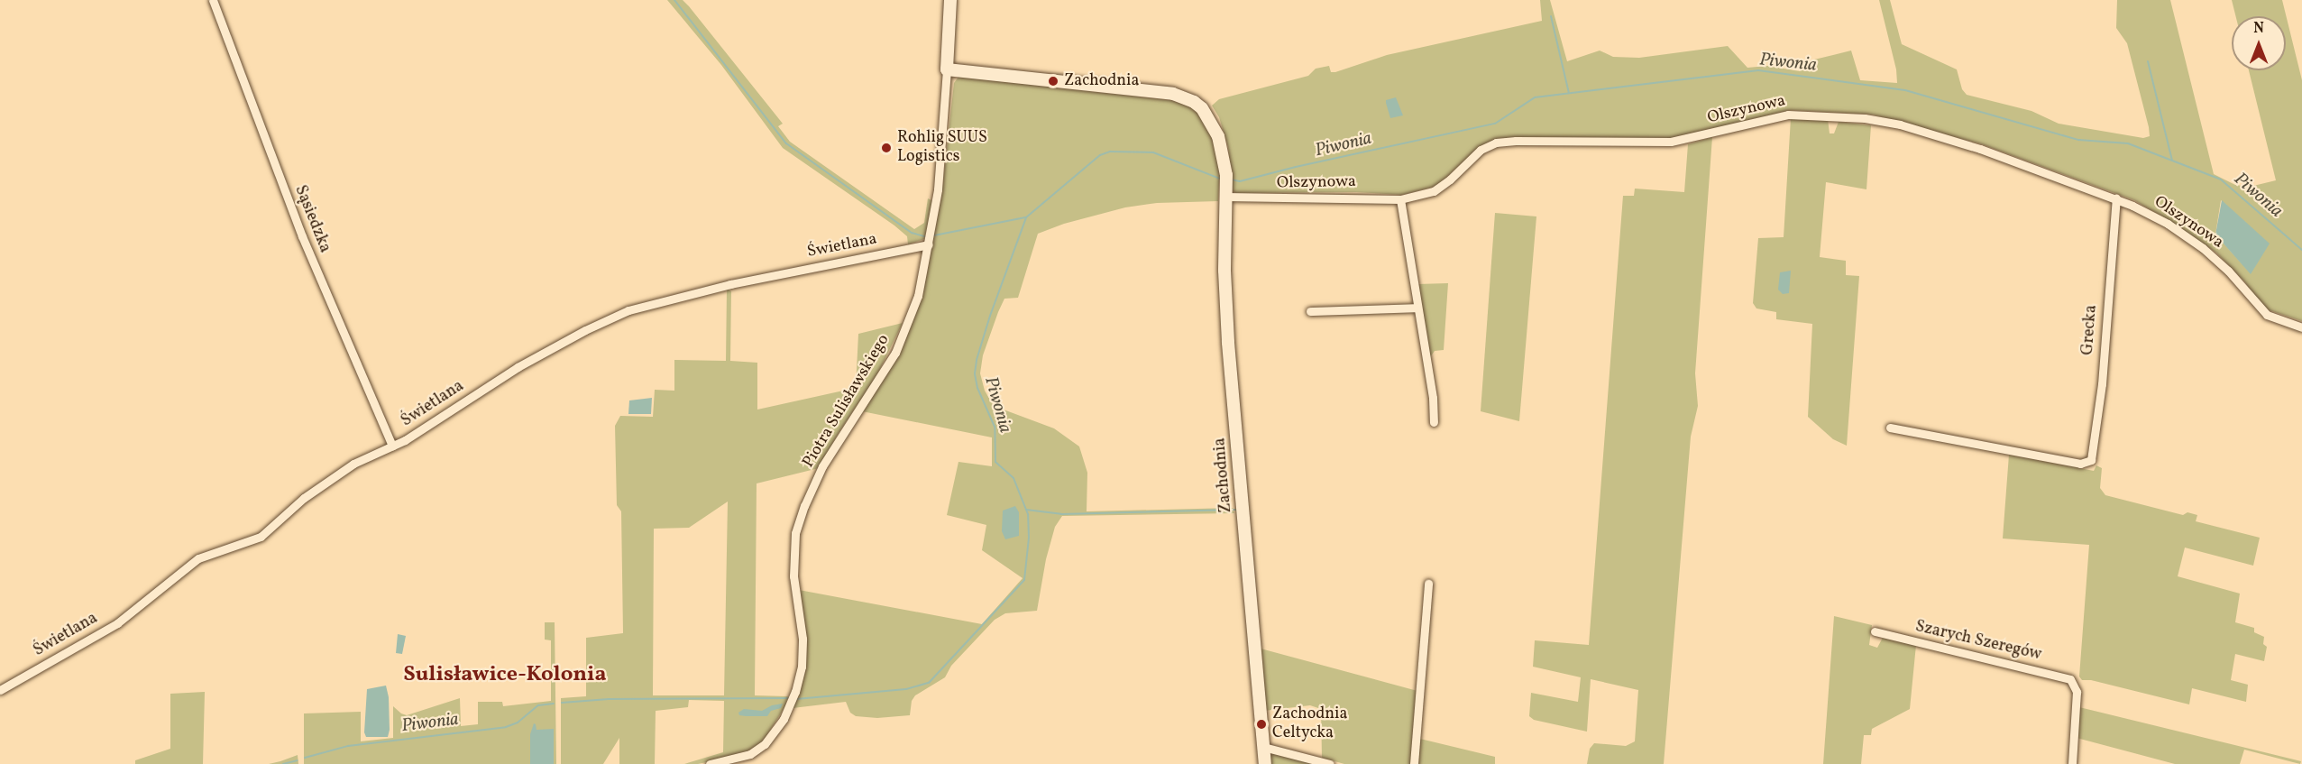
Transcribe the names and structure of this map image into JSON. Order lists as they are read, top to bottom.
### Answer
{
  "streets": {
    "street": [
      "Olszynowa",
      "Sąsiedzka",
      "Świetlana",
      "Grecka",
      "Piotra Sulisławskiego",
      "Zachodnia",
      "Szarych Szeregów"
    ]
  },
  "crossings": [
    ["Olszynowa", "Grecka"],
    ["Olszynowa", "Zachodnia"],
    ["Sąsiedzka", "Świetlana"],
    ["Świetlana", "Piotra Sulisławskiego"],
    ["Piotra Sulisławskiego", "Zachodnia"]
  ],
  "districts": ["Sulisławice-Kolonia"],
  "water": ["Piwonia"],
  "places": ["Zachodnia", "Rohlig SUUS Logistics", "Zachodnia Celtycka"],
  "north": "top"
}
